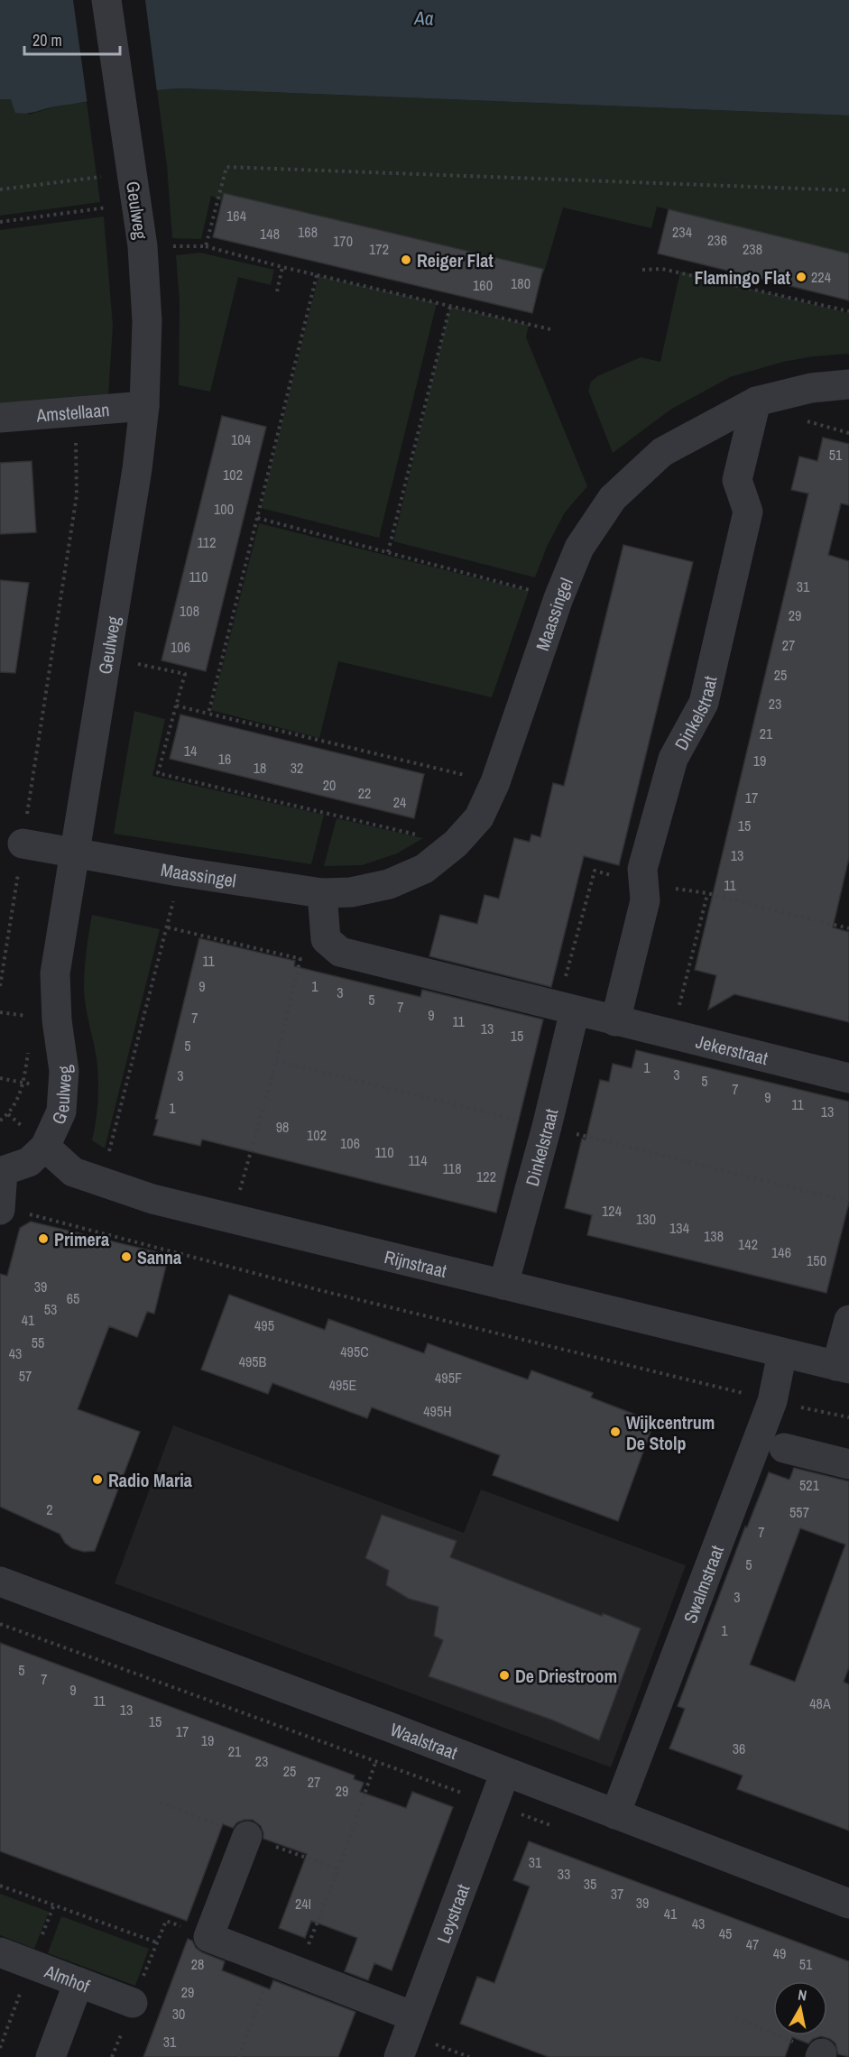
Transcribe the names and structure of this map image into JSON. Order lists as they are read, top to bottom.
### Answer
{
  "streets": {
    "street": [
      "Geulweg",
      "Amstellaan",
      "Maassingel",
      "Dinkelstraat",
      "Jekerstraat",
      "Rijnstraat",
      "Swalmstraat",
      "Waalstraat",
      "Leystraat",
      "Almhof"
    ]
  },
  "crossings": [
    ["Geulweg", "Amstellaan"],
    ["Geulweg", "Maassingel"],
    ["Geulweg", "Rijnstraat"],
    ["Maassingel", "Dinkelstraat"],
    ["Dinkelstraat", "Jekerstraat"],
    ["Dinkelstraat", "Rijnstraat"],
    ["Rijnstraat", "Swalmstraat"],
    ["Swalmstraat", "Waalstraat"],
    ["Waalstraat", "Leystraat"]
  ],
  "water": ["Aa"],
  "places": [
    "Reiger Flat",
    "Flamingo Flat",
    "Primera",
    "Sanna",
    "Wijkcentrum De Stolp",
    "Radio Maria",
    "De Driestroom"
  ],
  "house_numbers": [
    "164",
    "168",
    "234",
    "148",
    "236",
    "170",
    "172",
    "238",
    "224",
    "180",
    "160",
    "104",
    "51",
    "102",
    "100",
    "112",
    "110",
    "31",
    "108",
    "29",
    "27",
    "106",
    "25",
    "23",
    "21",
    "14",
    "16",
    "19",
    "18",
    "32",
    "20",
    "22",
    "17",
    "24",
    "15",
    "13",
    "11",
    "11",
    "9",
    "1",
    "3",
    "5",
    "7",
    "9",
    "7",
    "11",
    "13",
    "15",
    "5",
    "1",
    "3",
    "3",
    "5",
    "7",
    "9",
    "11",
    "1",
    "13",
    "98",
    "102",
    "106",
    "110",
    "114",
    "118",
    "122",
    "124",
    "130",
    "134",
    "138",
    "142",
    "146",
    "150",
    "39",
    "65",
    "53",
    "41",
    "495",
    "55",
    "495C",
    "43",
    "495B",
    "57",
    "495F",
    "495E",
    "495H",
    "521",
    "2",
    "557",
    "7",
    "5",
    "3",
    "1",
    "5",
    "7",
    "9",
    "11",
    "48A",
    "13",
    "15",
    "17",
    "19",
    "36",
    "21",
    "23",
    "25",
    "27",
    "29",
    "31",
    "33",
    "35",
    "37",
    "39",
    "24I",
    "41",
    "43",
    "45",
    "47",
    "49",
    "28",
    "51",
    "29",
    "30",
    "31"
  ],
  "scale_bar": "20 m",
  "north": "top"
}
